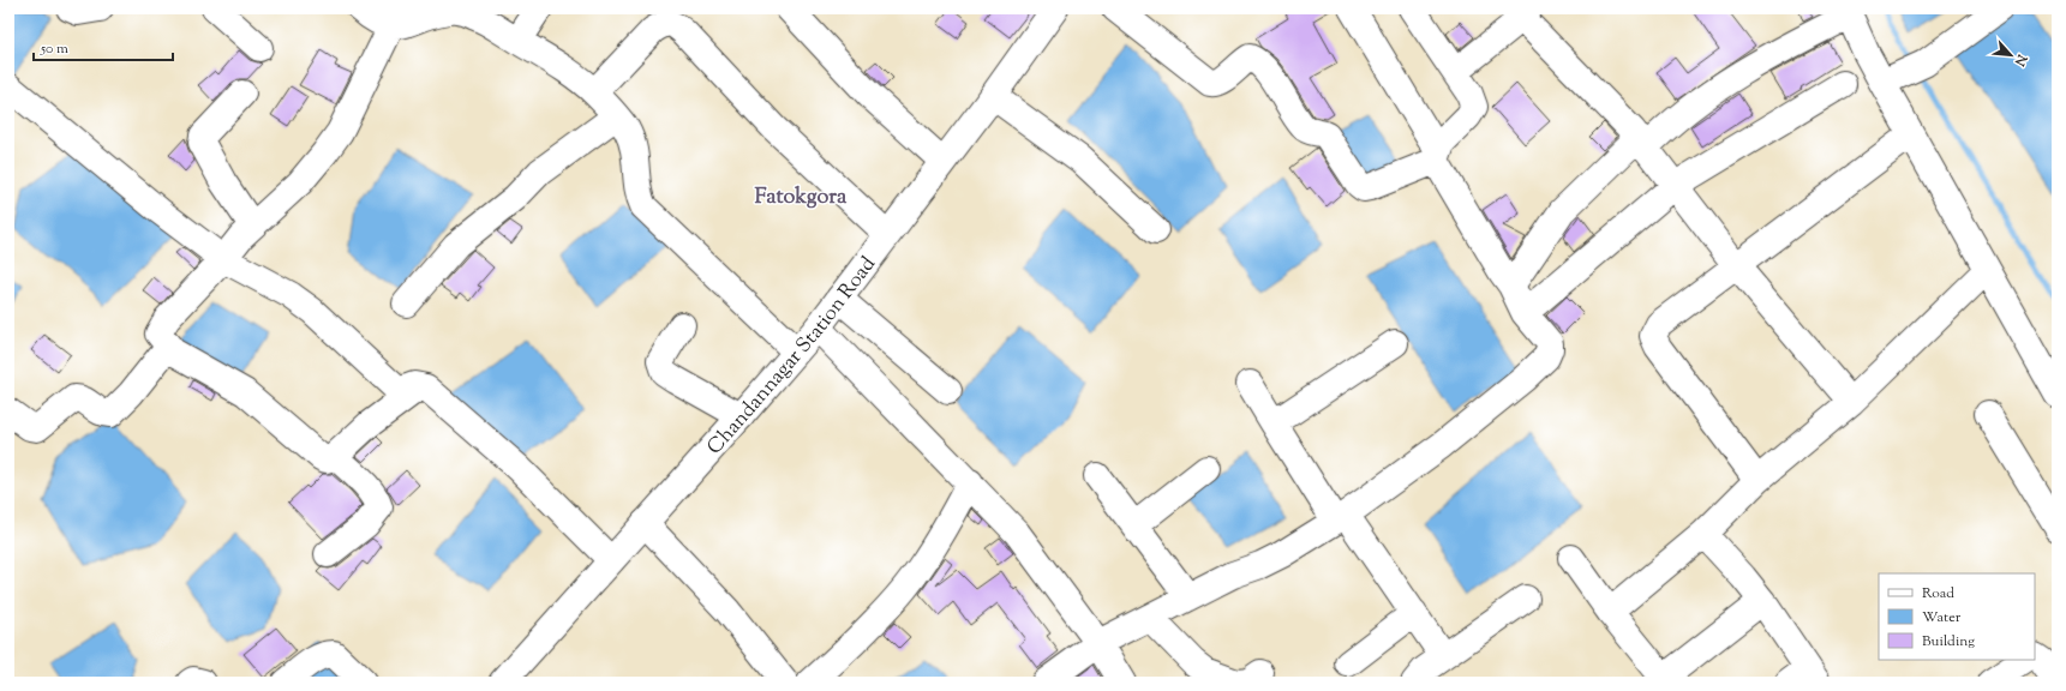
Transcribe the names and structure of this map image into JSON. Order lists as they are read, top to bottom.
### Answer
{
  "streets": {
    "street": ["Chandannagar Station Road"]
  },
  "districts": ["Fatokgora"],
  "legend": ["Road", "Water", "Building"],
  "scale_bar": "50 m",
  "north": "bottom right"
}
